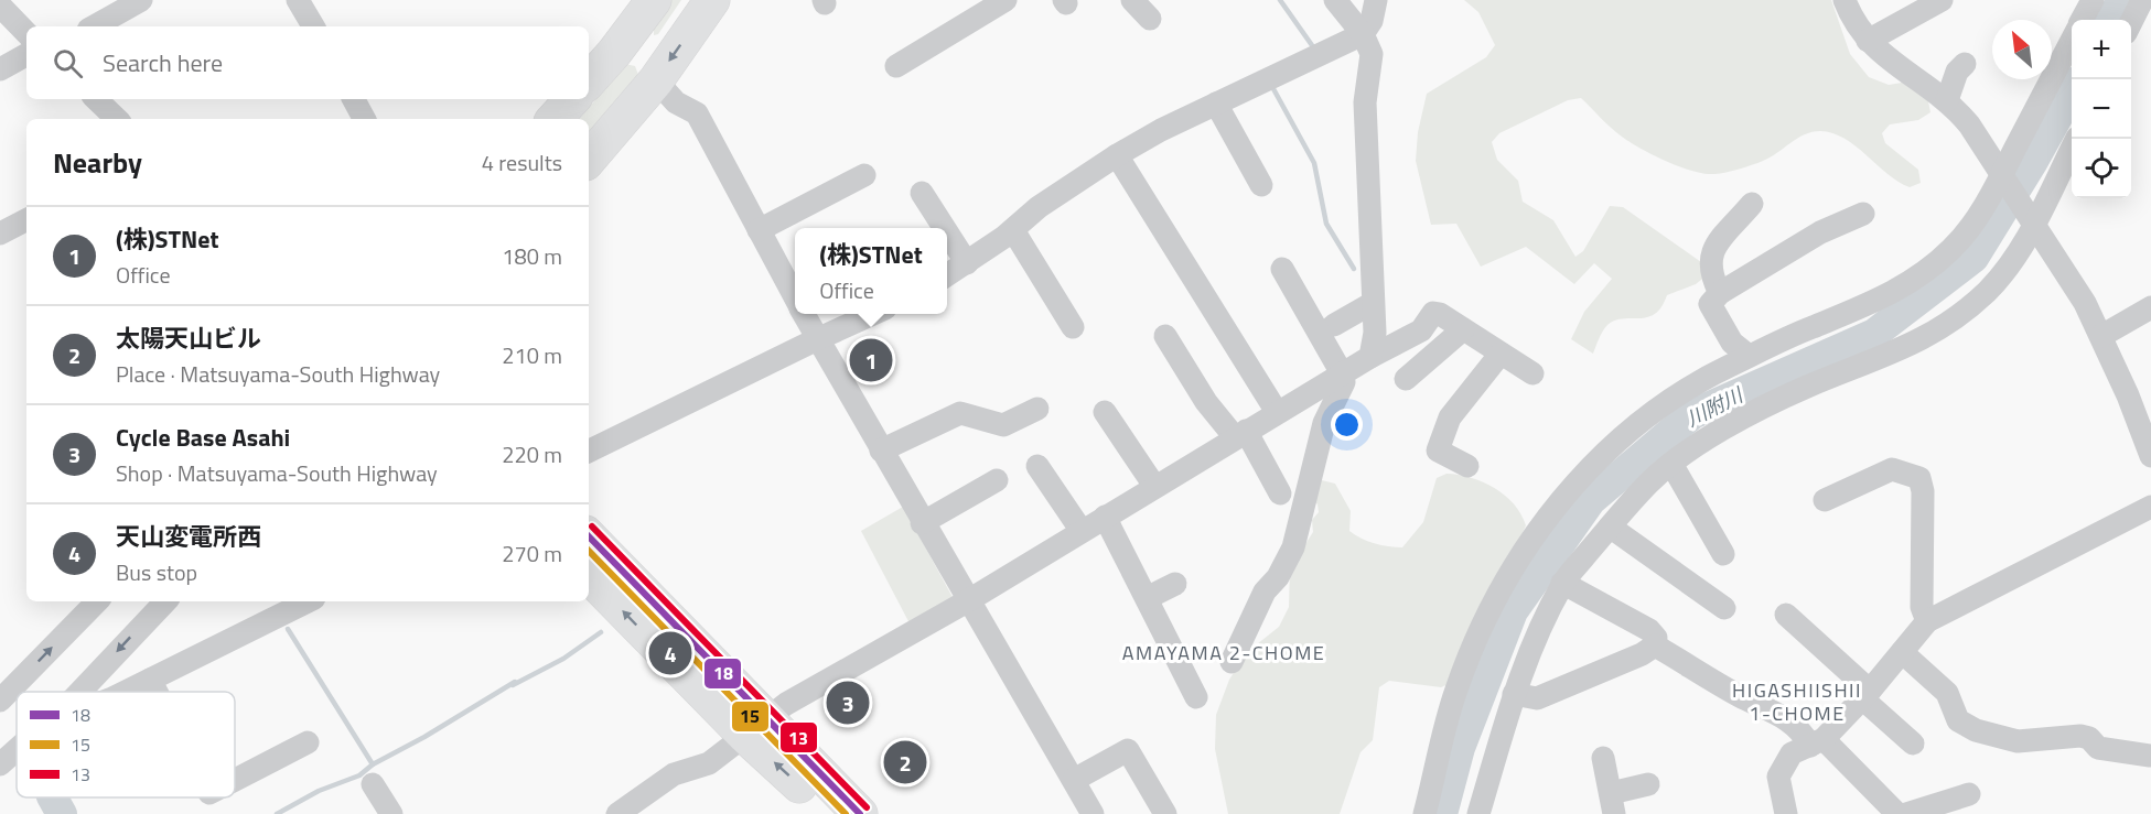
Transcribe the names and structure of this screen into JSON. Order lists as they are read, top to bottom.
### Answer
{
  "districts": ["AMAYAMA 2-CHOME", "HIGASHIISHII 1-CHOME"],
  "water": ["川附川"],
  "lines": ["transit line 13", "transit line 18", "transit line 15"],
  "legend": ["18", "15", "13"],
  "north": "top left",
  "page": {
    "map_buttons": ["+", "−"],
    "search": "Search here",
    "heading": ["Nearby", "4 results"],
    "list": [
      {
        "mark": "1",
        "name": "(株)STNet",
        "note": "Office",
        "value": "180 m"
      },
      {
        "mark": "2",
        "name": "太陽天山ビル",
        "note": "Place · Matsuyama-South Highway",
        "value": "210 m"
      },
      {
        "mark": "3",
        "name": "Cycle Base Asahi",
        "note": "Shop · Matsuyama-South Highway",
        "value": "220 m"
      },
      {
        "mark": "4",
        "name": "天山変電所西",
        "note": "Bus stop",
        "value": "270 m"
      }
    ],
    "popup": ["(株)STNet", "Office"],
    "pins": [
      "1",
      "4",
      "3",
      "2"
    ]
  }
}
